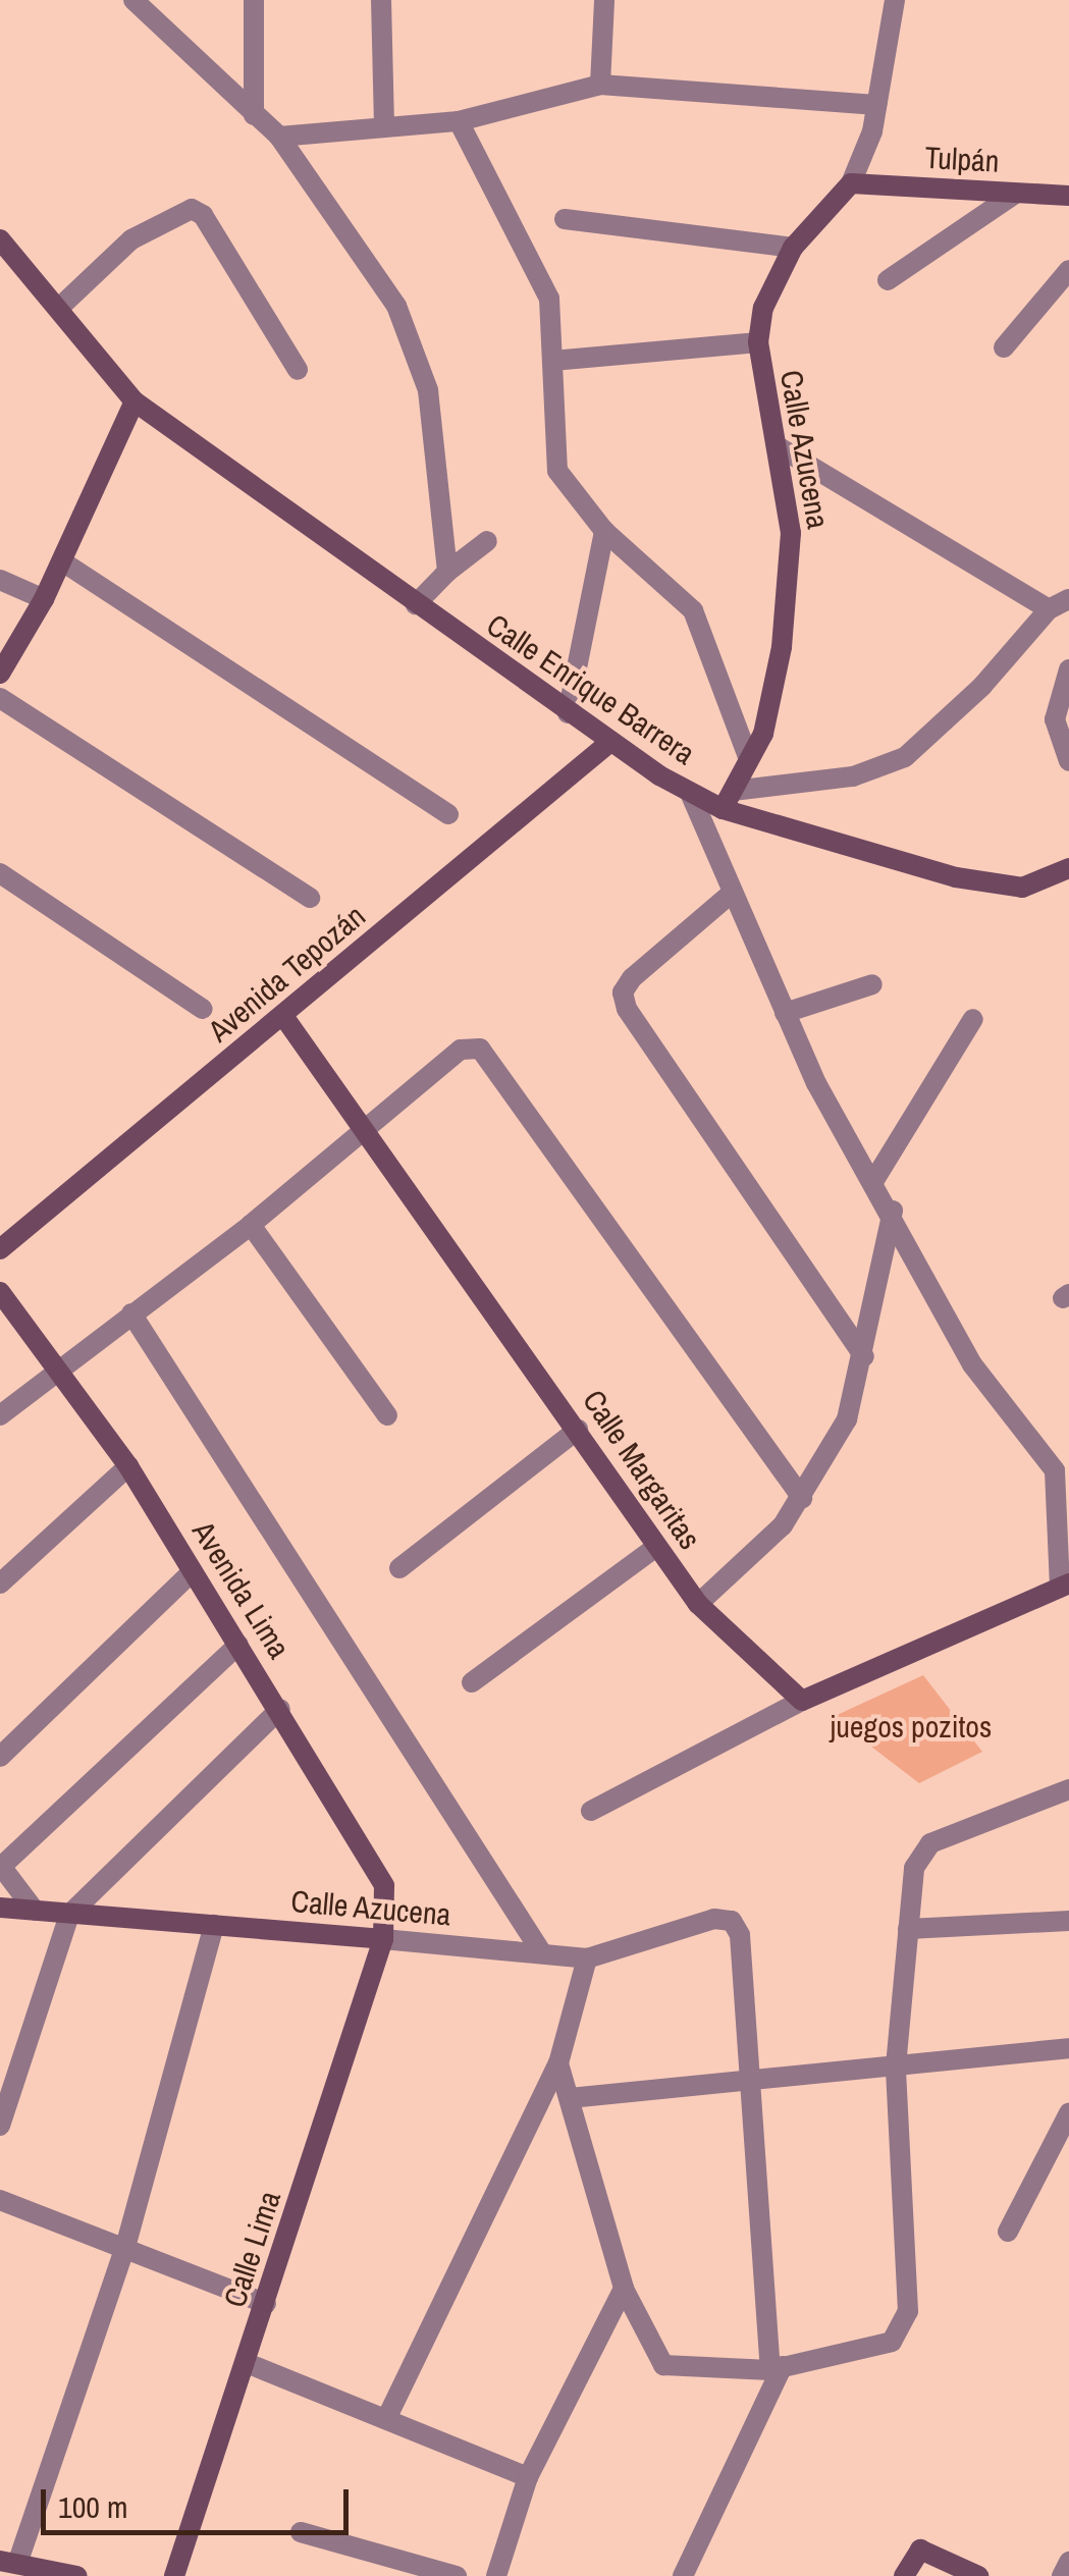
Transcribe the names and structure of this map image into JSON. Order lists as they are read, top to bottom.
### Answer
{
  "streets": {
    "street": [
      "Tulpán",
      "Calle Azucena",
      "Calle Enrique Barrera",
      "Avenida Tepozán",
      "Calle Margaritas",
      "Avenida Lima",
      "Calle Lima"
    ]
  },
  "crossings": [
    ["Tulpán", "Calle Azucena"],
    ["Calle Azucena", "Calle Enrique Barrera"],
    ["Calle Azucena", "Avenida Lima"],
    ["Calle Azucena", "Calle Lima"],
    ["Calle Enrique Barrera", "Avenida Tepozán"],
    ["Avenida Tepozán", "Calle Margaritas"],
    ["Avenida Lima", "Calle Lima"]
  ],
  "parks": ["juegos pozitos"],
  "scale_bar": "100 m"
}
